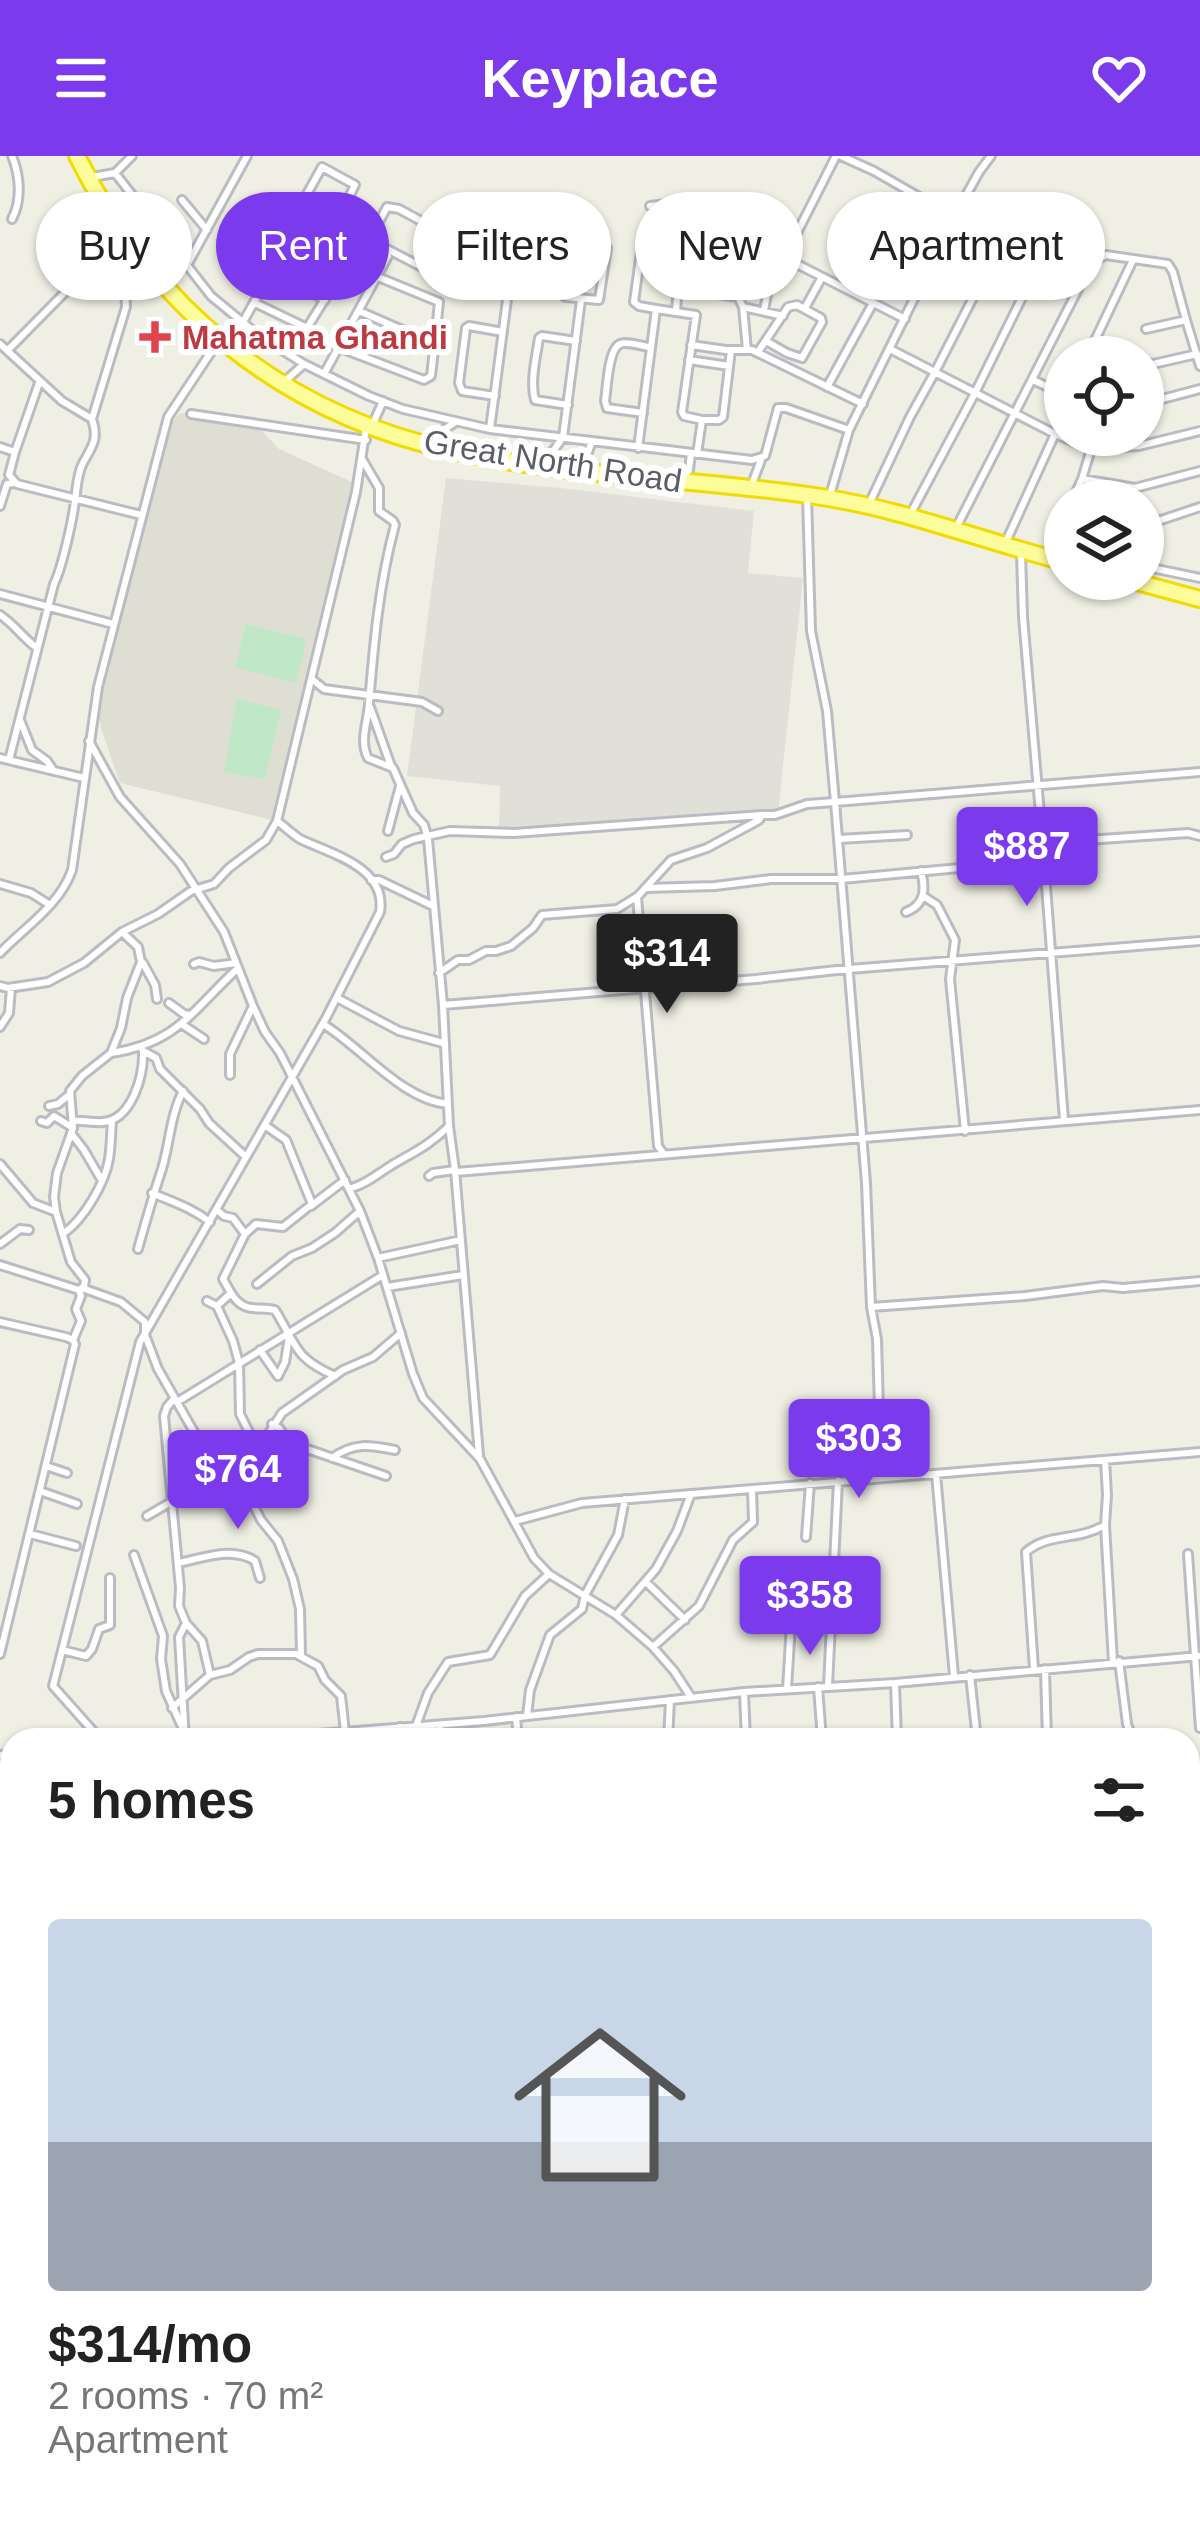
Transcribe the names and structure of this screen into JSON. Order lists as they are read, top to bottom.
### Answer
{
  "streets": {
    "highway": ["Great North Road"]
  },
  "places": {
    "health": ["Mahatma Ghandi"]
  },
  "page": {
    "header": "Keyplace",
    "chip": [
      "Buy",
      "Rent",
      "Filters",
      "New",
      "Apartment"
    ],
    "price": [
      "$887",
      "$314",
      "$303",
      "$764",
      "$358"
    ],
    "heading": "5 homes",
    "list": [
      {
        "name": "$314/mo",
        "note": "2 rooms · 70 m² · Apartment"
      }
    ]
  }
}
